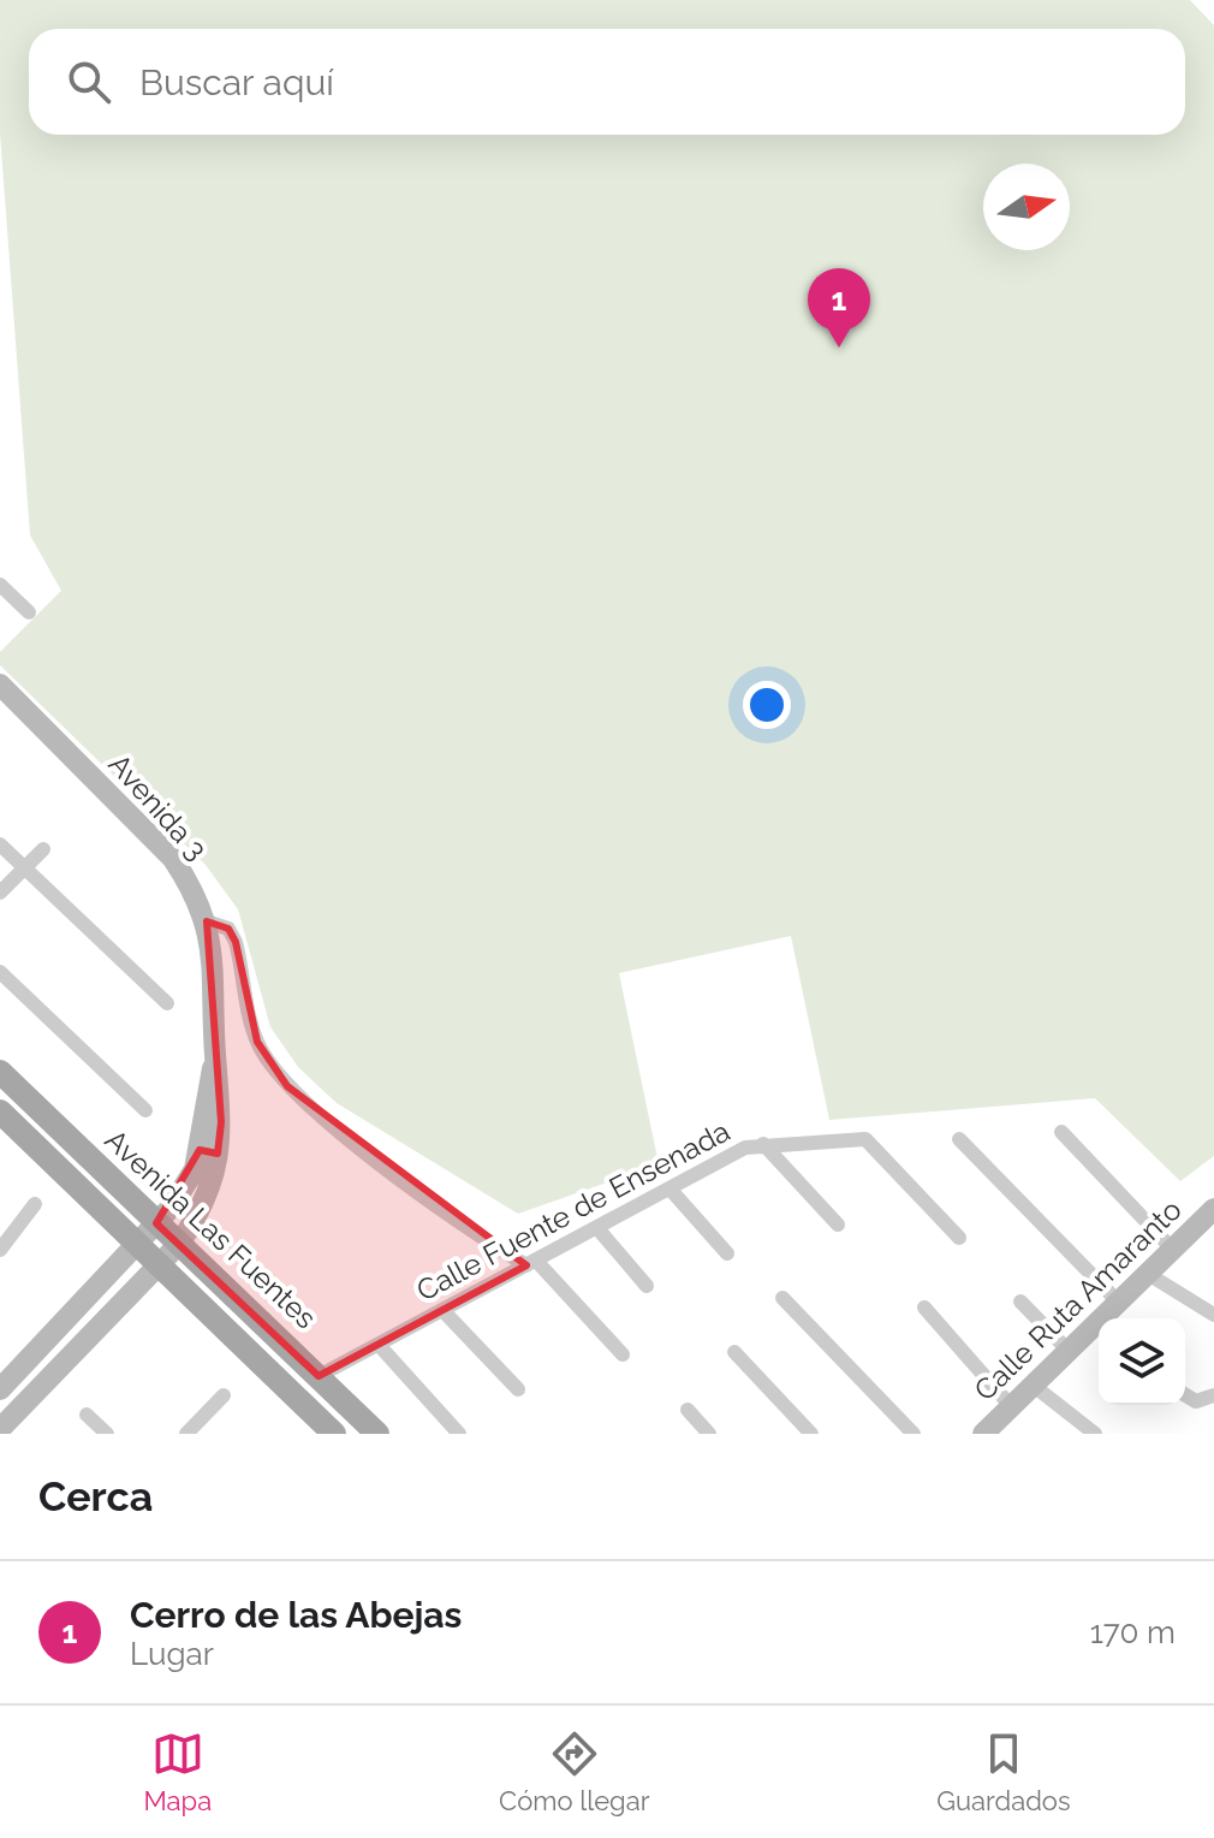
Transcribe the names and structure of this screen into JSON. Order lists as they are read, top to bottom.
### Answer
{
  "streets": {
    "main road": ["Avenida Las Fuentes"],
    "street": ["Avenida 3", "Calle Fuente de Ensenada", "Calle Ruta Amaranto"]
  },
  "crossings": [
    ["Avenida 3", "Avenida Las Fuentes"],
    ["Calle Fuente de Ensenada", "Avenida Las Fuentes"]
  ],
  "north": "right",
  "page": {
    "search": "Buscar aquí",
    "pins": "1",
    "heading": "Cerca",
    "list": [
      {
        "mark": "1",
        "name": "Cerro de las Abejas",
        "note": "Lugar",
        "value": "170 m"
      }
    ],
    "nav": ["Mapa", "Cómo llegar", "Guardados"]
  }
}
